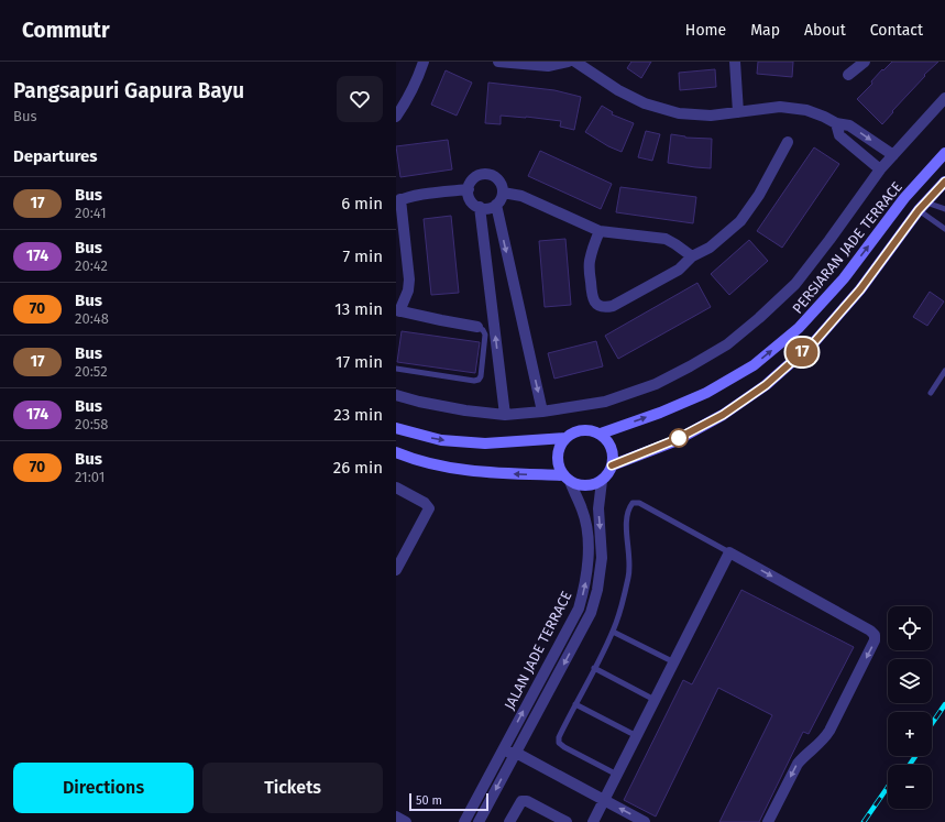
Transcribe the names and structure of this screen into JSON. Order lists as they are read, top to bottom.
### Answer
{
  "streets": {
    "street": ["PERSIARAN JADE TERRACE", "JALAN JADE TERRACE"]
  },
  "crossings": [
    ["PERSIARAN JADE TERRACE", "JALAN JADE TERRACE"]
  ],
  "lines": ["bus line 17"],
  "scale_bar": "50 m",
  "page": {
    "header": "Commutr",
    "nav": [
      "Home",
      "Map",
      "About",
      "Contact"
    ],
    "heading": [
      ["Pangsapuri Gapura Bayu", "Bus"],
      "Departures"
    ],
    "on_map": "17",
    "list": [
      {
        "mark": "17",
        "name": "Bus",
        "note": "20:41",
        "value": "6 min"
      },
      {
        "mark": "174",
        "name": "Bus",
        "note": "20:42",
        "value": "7 min"
      },
      {
        "mark": "70",
        "name": "Bus",
        "note": "20:48",
        "value": "13 min"
      },
      {
        "mark": "17",
        "name": "Bus",
        "note": "20:52",
        "value": "17 min"
      },
      {
        "mark": "174",
        "name": "Bus",
        "note": "20:58",
        "value": "23 min"
      },
      {
        "mark": "70",
        "name": "Bus",
        "note": "21:01",
        "value": "26 min"
      }
    ],
    "map_buttons": ["+", "−"],
    "buttons": ["Directions", "Tickets"],
    "scale": "50 m"
  }
}
